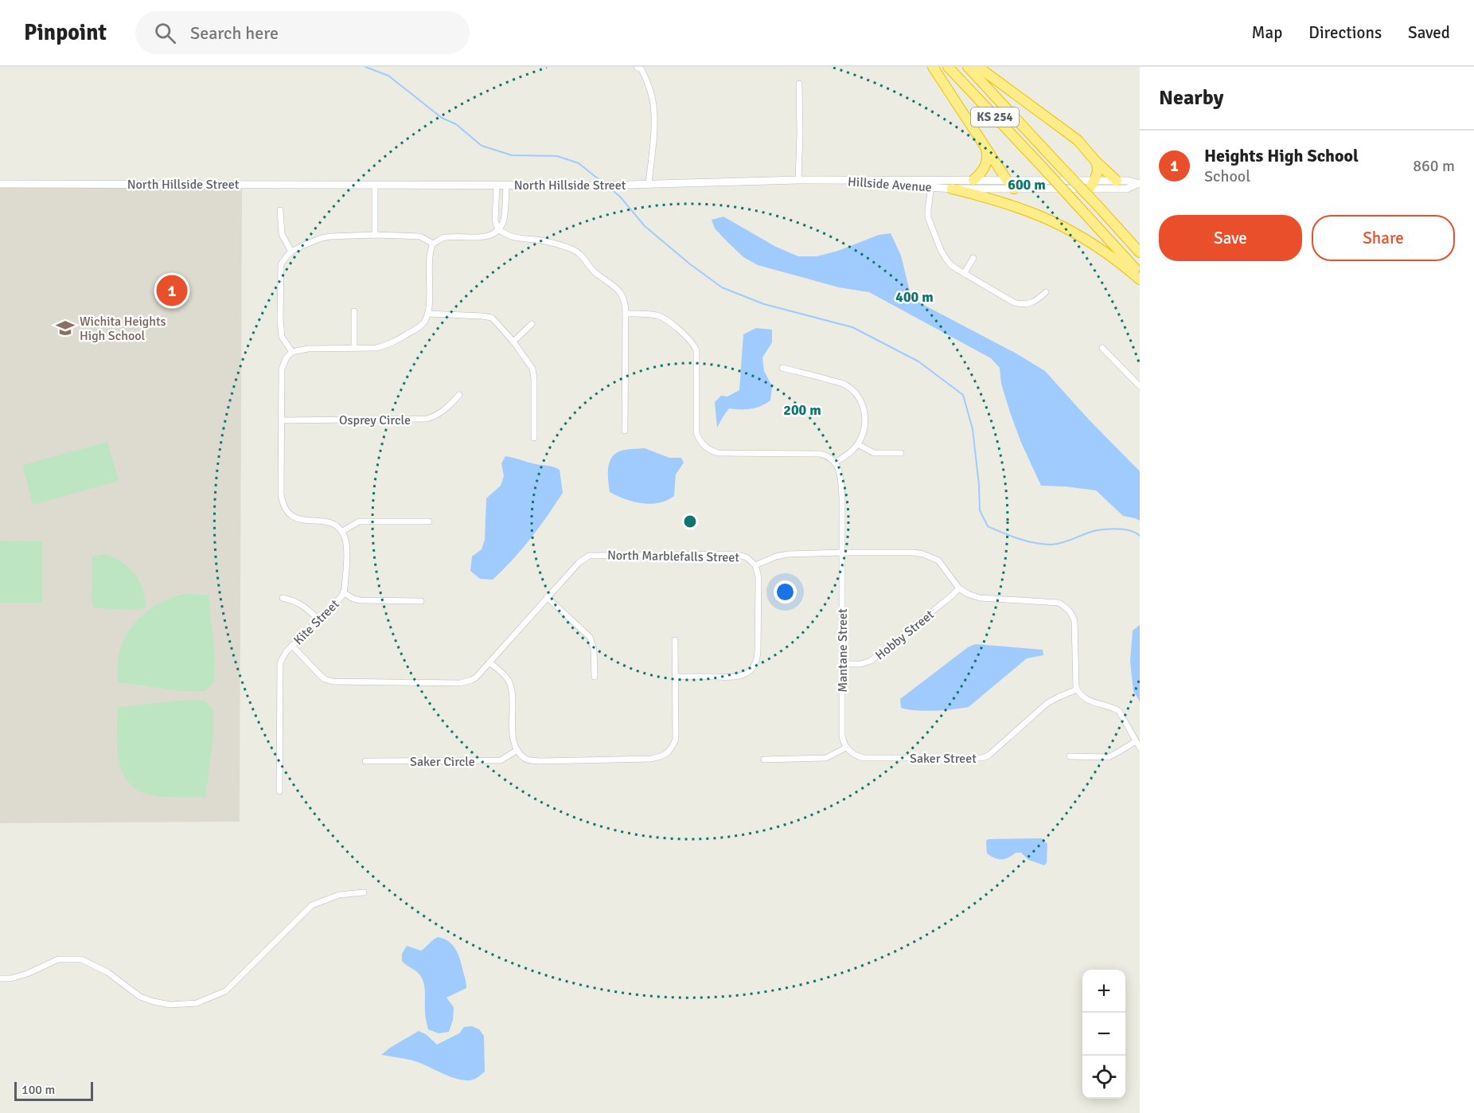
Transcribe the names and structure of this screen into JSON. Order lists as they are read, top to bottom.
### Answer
{
  "streets": {
    "highway": ["KS 254"],
    "main road": ["North Hillside Street", "Hillside Avenue"],
    "street": [
      "Osprey Circle",
      "North Marblefalls Street",
      "Kite Street",
      "Hobby Street",
      "Mantane Street",
      "Saker Street",
      "Saker Circle"
    ]
  },
  "crossings": [
    ["North Hillside Street", "Hillside Avenue"],
    ["North Marblefalls Street", "Kite Street"],
    ["North Marblefalls Street", "Hobby Street"],
    ["North Marblefalls Street", "Mantane Street"],
    ["North Marblefalls Street", "Saker Street"],
    ["Hobby Street", "Mantane Street"],
    ["Mantane Street", "Saker Street"]
  ],
  "places": {
    "school or university": ["Wichita Heights High School"]
  },
  "scale_bar": "100 m",
  "page": {
    "header": "Pinpoint",
    "search": "Search here",
    "nav": ["Map", "Directions", "Saved"],
    "heading": "Nearby",
    "list": [
      {
        "mark": "1",
        "name": "Heights High School",
        "note": "School",
        "value": "860 m"
      }
    ],
    "buttons": ["Save", "Share"],
    "pins": "1",
    "map_buttons": ["+", "−"],
    "scale": "100 m"
  },
  "rings": ["600 m", "400 m", "200 m"]
}
